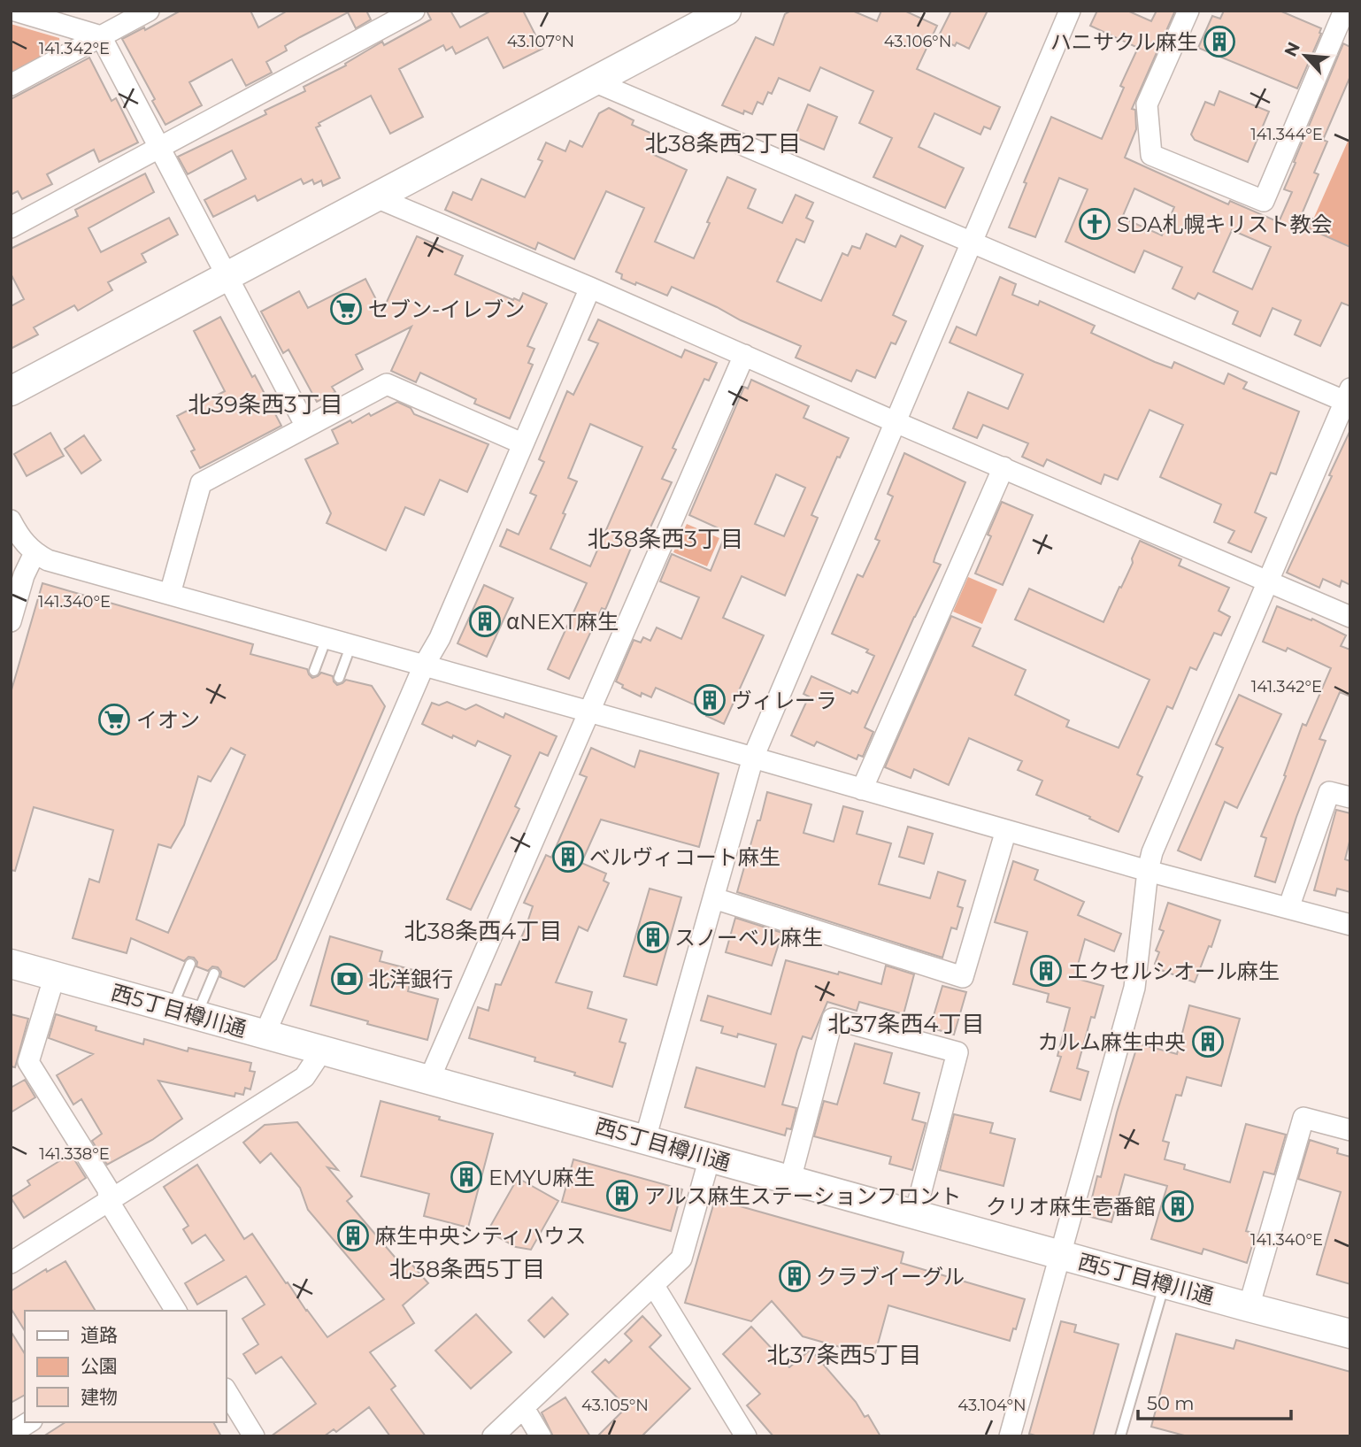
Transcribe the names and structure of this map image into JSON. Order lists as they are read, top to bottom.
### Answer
{
  "streets": {
    "street": ["西5丁目樽川通"]
  },
  "districts": [
    "北38条西2丁目",
    "北39条西3丁目",
    "北38条西3丁目",
    "北38条西4丁目",
    "北37条西4丁目",
    "北38条西5丁目",
    "北37条西5丁目"
  ],
  "places": {
    "building": [
      "ハニサクル麻生",
      "αNEXT麻生",
      "ヴィレーラ",
      "ベルヴィコート麻生",
      "スノーベル麻生",
      "エクセルシオール麻生",
      "カルム麻生中央",
      "EMYU麻生",
      "アルス麻生ステーションフロント",
      "クリオ麻生壱番館",
      "麻生中央シティハウス",
      "クラブイーグル"
    ],
    "church": ["SDA札幌キリスト教会"],
    "supermarket": ["セブン-イレブン", "イオン"],
    "bank": ["北洋銀行"]
  },
  "legend": ["道路", "公園", "建物"],
  "scale_bar": "50 m",
  "north": "top left",
  "coordinates": [
    "43.107°N",
    "43.106°N",
    "141.342°E",
    "141.344°E",
    "141.340°E",
    "141.338°E",
    "43.105°N",
    "43.104°N"
  ]
}
